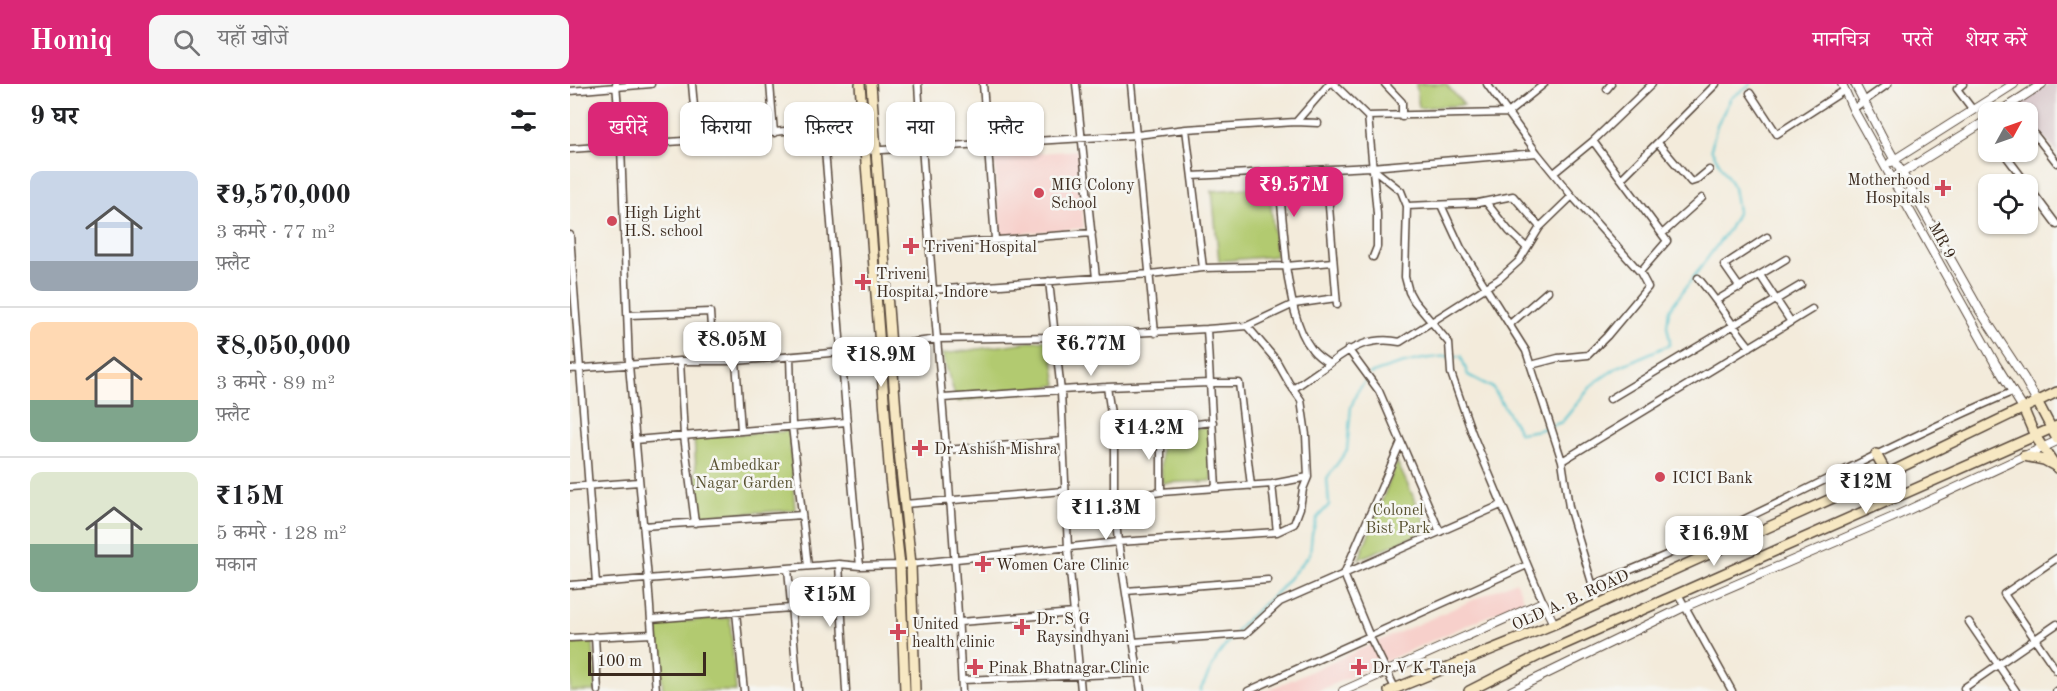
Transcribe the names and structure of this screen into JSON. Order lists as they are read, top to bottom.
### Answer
{
  "streets": {
    "main road": ["OLD A. B. ROAD"],
    "street": ["MR 9"]
  },
  "crossings": [
    ["MR 9", "OLD A. B. ROAD"]
  ],
  "parks": ["Ambedkar Nagar Garden", "Colonel Bist Park"],
  "places": {
    "health": [
      "Motherhood Hospitals",
      "Triveni Hospital",
      "Triveni Hospital, Indore",
      "Dr Ashish Mishra",
      "Women Care Clinic",
      "Dr. S G Raysindhyani",
      "United health clinic",
      "Pinak Bhatnagar Clinic",
      "Dr V K Taneja"
    ],
    "other": ["MIG Colony School", "High Light H.S. school", "ICICI Bank"]
  },
  "scale_bar": "100 m",
  "north": "top right",
  "page": {
    "header": "Homiq",
    "search": "यहाँ खोजें",
    "nav": ["मानचित्र", "परतें", "शेयर करें"],
    "heading": "9 घर",
    "chip": [
      "खरीदें",
      "किराया",
      "फ़िल्टर",
      "नया",
      "फ़्लैट"
    ],
    "list": [
      {
        "name": "₹9,570,000",
        "note": "3 कमरे · 77 m² · फ़्लैट"
      },
      {
        "name": "₹8,050,000",
        "note": "3 कमरे · 89 m² · फ़्लैट"
      },
      {
        "name": "₹15M",
        "note": "5 कमरे · 128 m² · मकान"
      }
    ],
    "price": [
      "₹9.57M",
      "₹8.05M",
      "₹6.77M",
      "₹18.9M",
      "₹14.2M",
      "₹12M",
      "₹11.3M",
      "₹16.9M",
      "₹15M"
    ],
    "scale": "100 m"
  }
}
